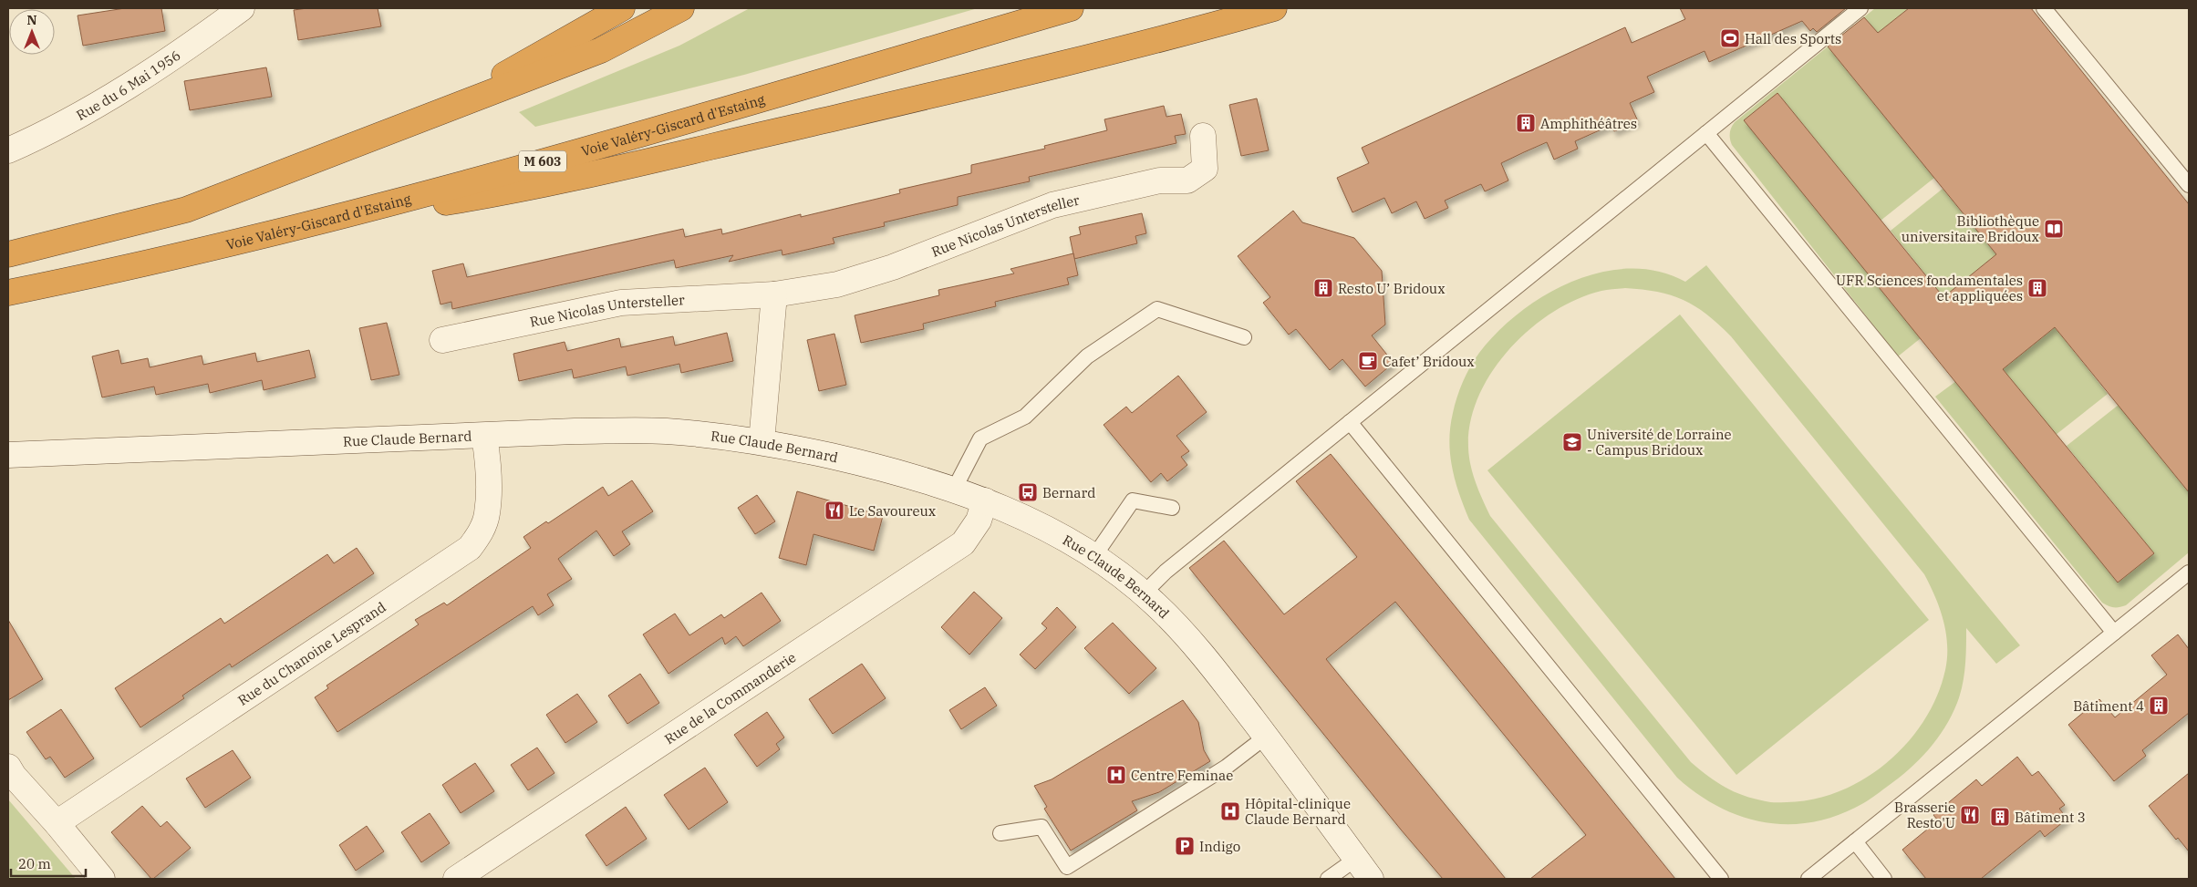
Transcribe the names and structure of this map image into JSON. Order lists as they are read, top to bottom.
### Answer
{
  "streets": {
    "highway": ["Voie Valéry-Giscard d'Estaing", "M 603"],
    "street": [
      "Rue du 6 Mai 1956",
      "Rue Nicolas Untersteller",
      "Rue Claude Bernard",
      "Rue du Chanoine Lesprand",
      "Rue de la Commanderie"
    ]
  },
  "crossings": [
    ["Rue Claude Bernard", "Rue du Chanoine Lesprand"],
    ["Rue Claude Bernard", "Rue de la Commanderie"]
  ],
  "places": {
    "sports": ["Hall des Sports"],
    "building": [
      "Amphithéâtres",
      "Resto U’ Bridoux",
      "UFR Sciences fondamentales et appliquées",
      "Bâtiment 4",
      "Bâtiment 3"
    ],
    "library": ["Bibliothèque universitaire Bridoux"],
    "cafe": ["Cafet’ Bridoux"],
    "school or university": ["Université de Lorraine - Campus Bridoux"],
    "bus stop": ["Bernard"],
    "restaurant": ["Le Savoureux", "Brasserie Resto'U"],
    "hospital": ["Centre Feminae", "Hôpital-clinique Claude Bernard"],
    "parking": ["Indigo"]
  },
  "scale_bar": "20 m",
  "north": "top"
}
